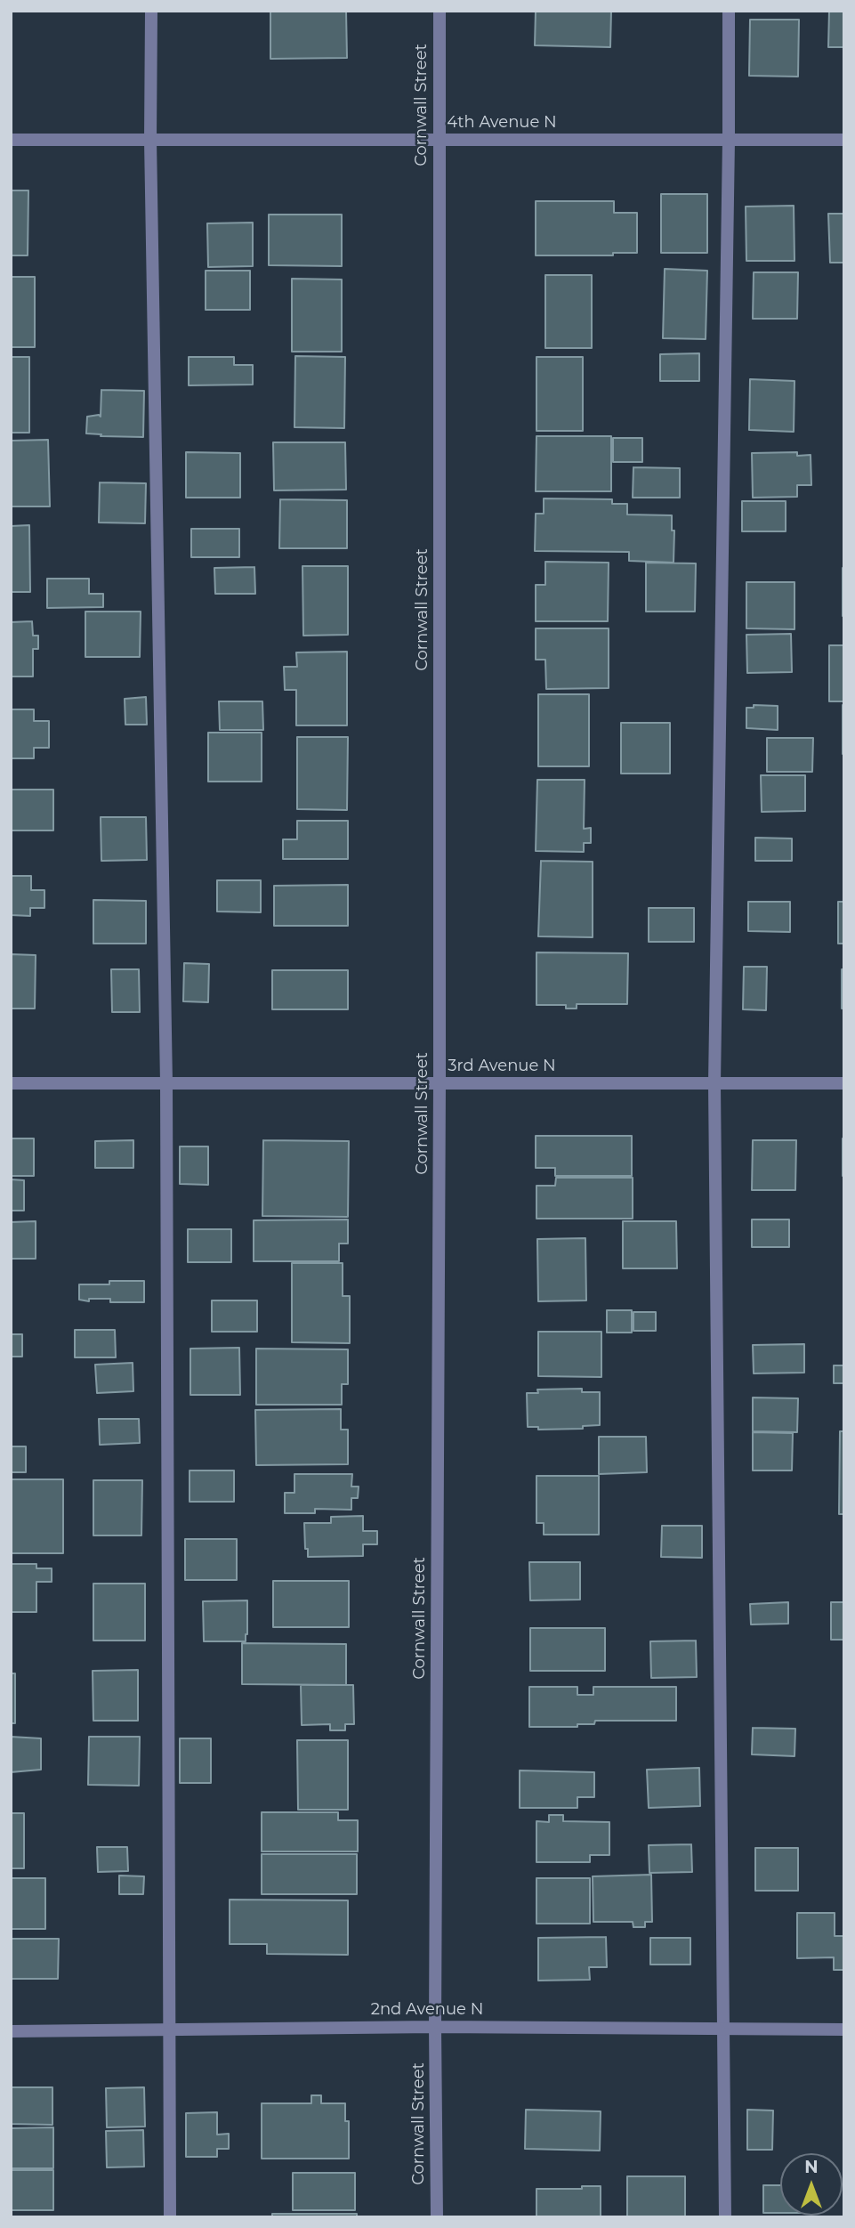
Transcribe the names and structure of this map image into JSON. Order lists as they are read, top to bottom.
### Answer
{
  "streets": {
    "street": [
      "Cornwall Street",
      "4th Avenue N",
      "3rd Avenue N",
      "2nd Avenue N"
    ]
  },
  "crossings": [
    ["Cornwall Street", "4th Avenue N"],
    ["Cornwall Street", "3rd Avenue N"],
    ["Cornwall Street", "2nd Avenue N"]
  ],
  "north": "top"
}
